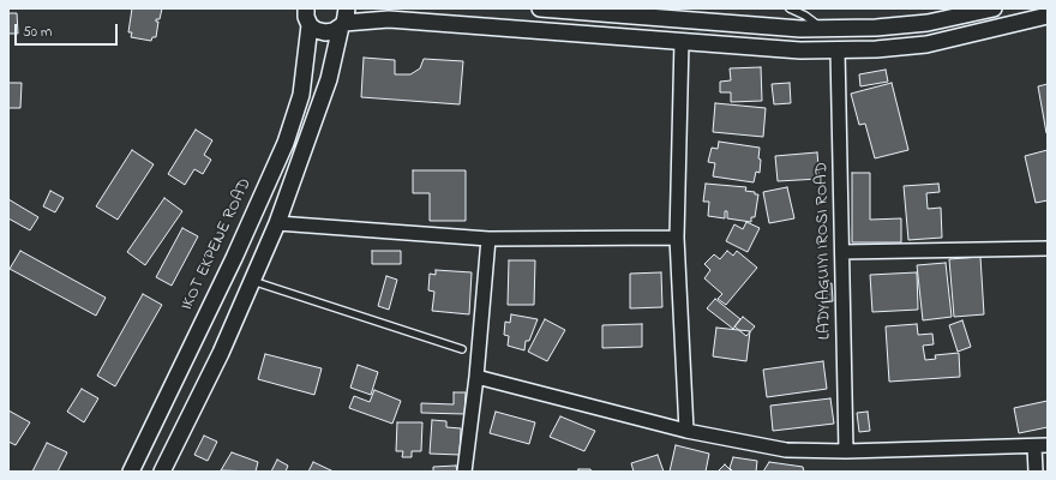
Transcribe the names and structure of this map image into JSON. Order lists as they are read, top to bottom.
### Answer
{
  "streets": {
    "street": ["IKOT EKPENE ROAD", "LADY AGUIYI IROSI ROAD"]
  },
  "scale_bar": "50 m"
}
